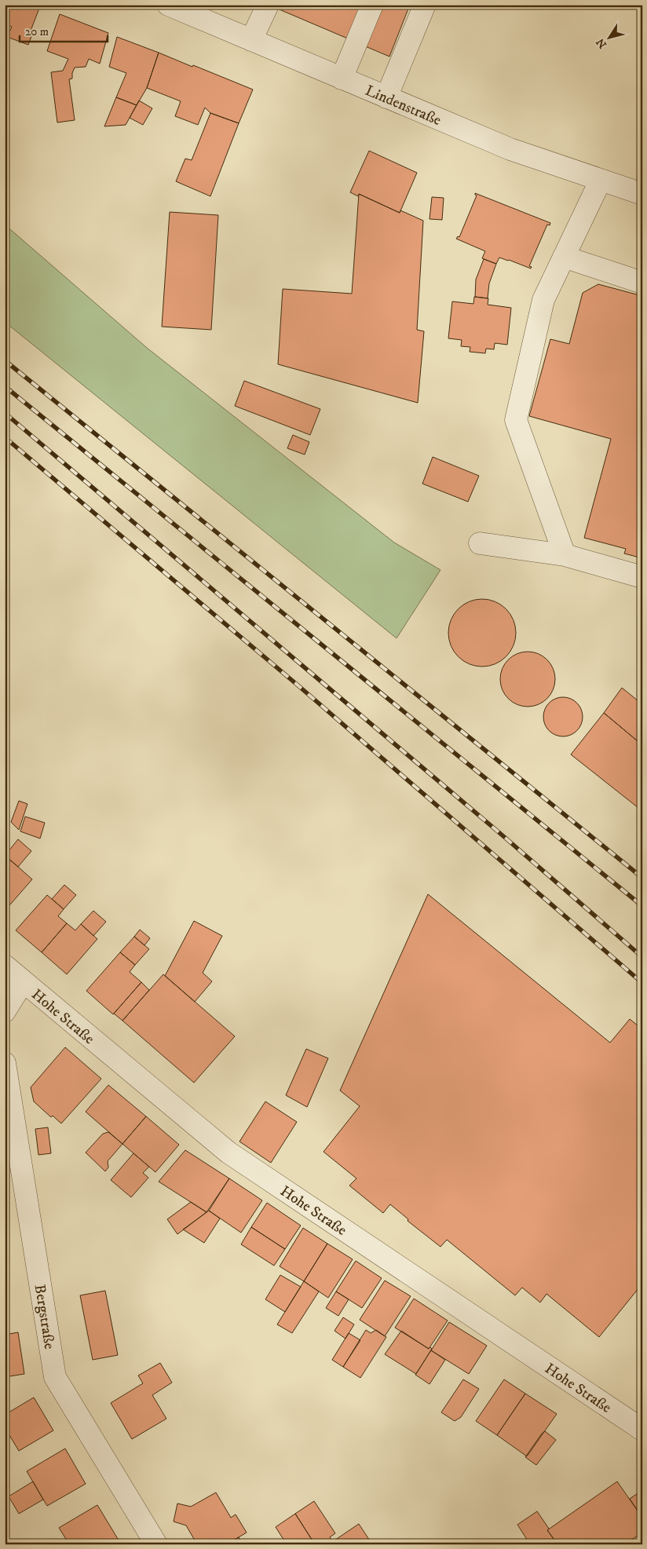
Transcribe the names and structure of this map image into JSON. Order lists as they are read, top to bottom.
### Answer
{
  "streets": {
    "street": ["Lindenstraße", "Hohe Straße", "Bergstraße"]
  },
  "scale_bar": "20 m",
  "north": "bottom left"
}
